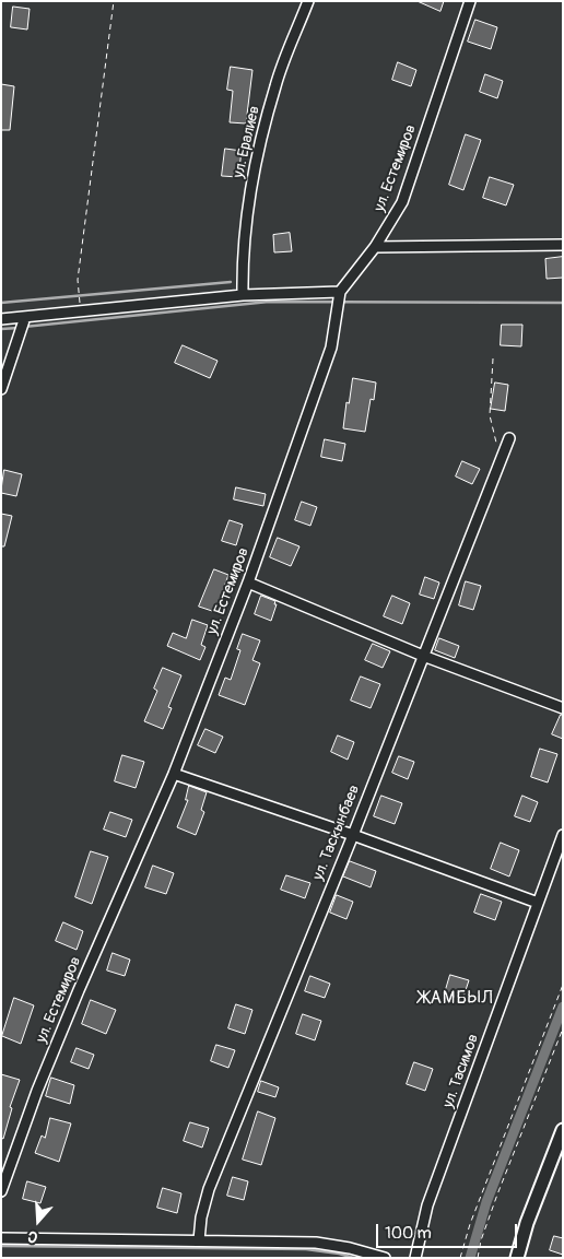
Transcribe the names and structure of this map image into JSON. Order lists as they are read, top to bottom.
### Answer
{
  "streets": {
    "street": [
      "ул. Ералиев",
      "ул. Естемиров",
      "ул. Таскынбаев",
      "ул. Тасимов"
    ]
  },
  "districts": ["ЖАМБЫЛ"],
  "scale_bar": "100 m",
  "north": "bottom"
}
